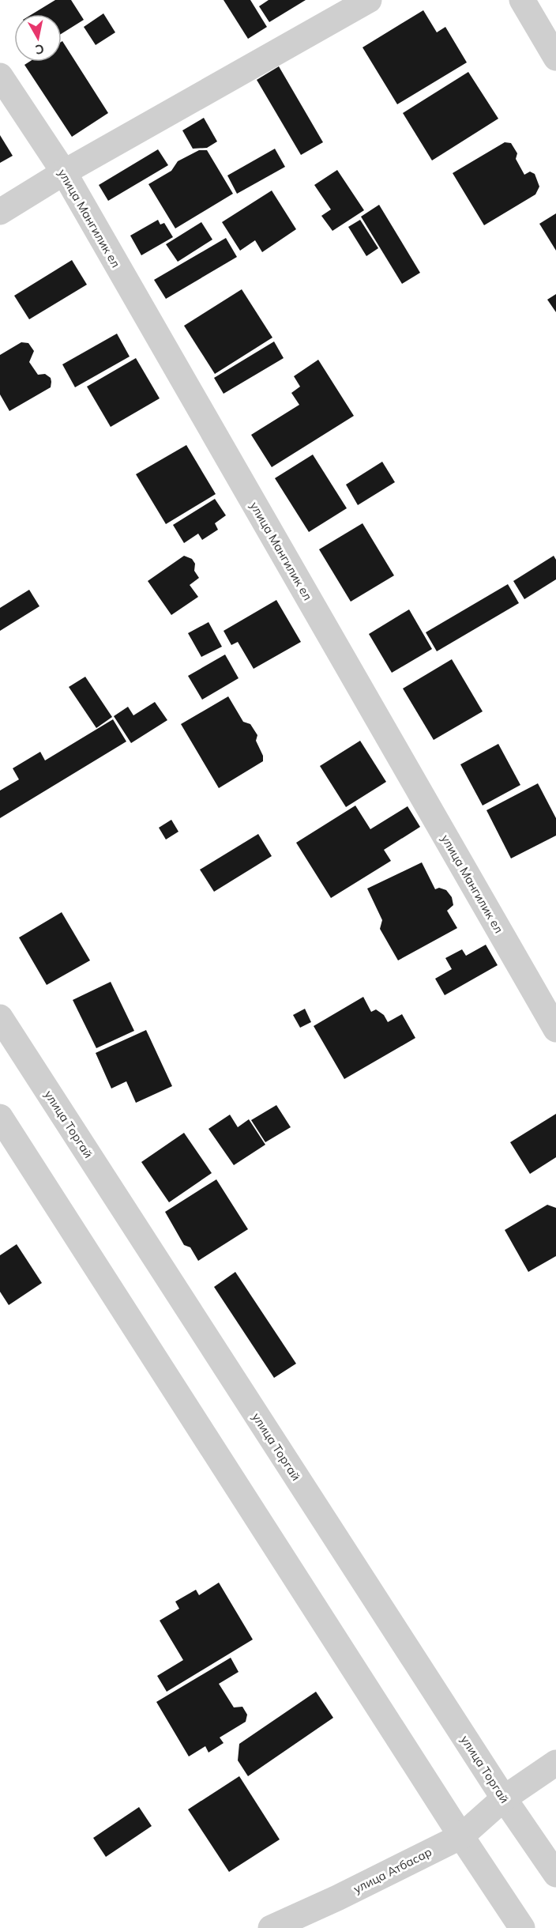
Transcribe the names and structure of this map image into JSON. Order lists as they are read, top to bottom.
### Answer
{
  "streets": {
    "street": ["улица Мангилик ел", "улица Торгай", "улица Атбасар"]
  },
  "crossings": [
    ["улица Торгай", "улица Атбасар"]
  ],
  "north": "bottom"
}
